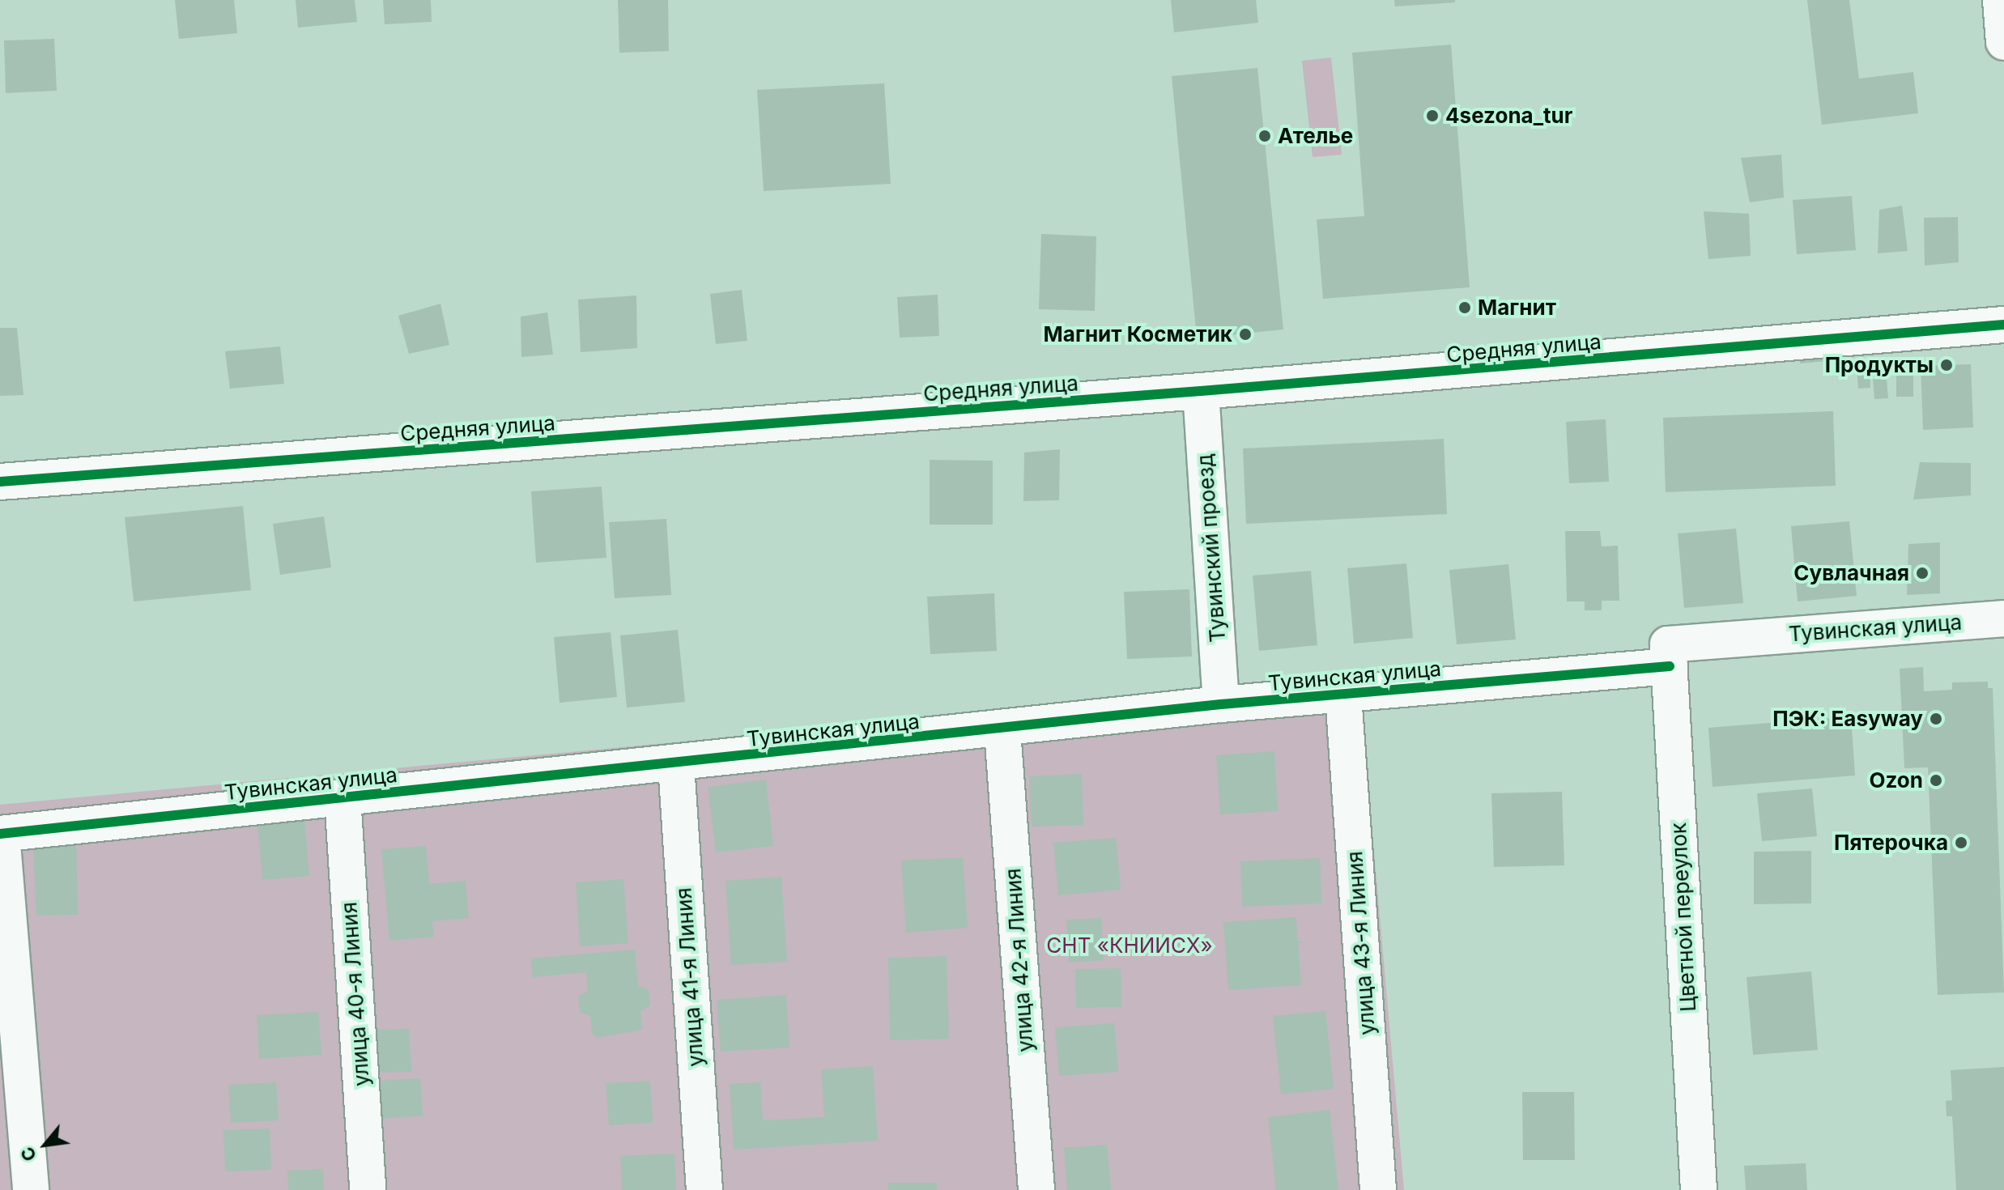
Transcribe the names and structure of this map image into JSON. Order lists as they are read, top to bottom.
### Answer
{
  "streets": {
    "street": [
      "Средняя улица",
      "Тувинский проезд",
      "Тувинская улица",
      "Цветной переулок",
      "улица 43-я Линия",
      "улица 42-я Линия",
      "улица 41-я Линия",
      "улица 40-я Линия"
    ]
  },
  "crossings": [
    ["Средняя улица", "Тувинский проезд"],
    ["Тувинский проезд", "Тувинская улица"],
    ["Тувинская улица", "Цветной переулок"],
    ["Тувинская улица", "улица 43-я Линия"],
    ["Тувинская улица", "улица 42-я Линия"],
    ["Тувинская улица", "улица 41-я Линия"],
    ["Тувинская улица", "улица 40-я Линия"]
  ],
  "parks": ["СНТ «КНИИСХ»"],
  "places": [
    "4sezona_tur",
    "Ателье",
    "Магнит",
    "Магнит Косметик",
    "Продукты",
    "Сувлачная",
    "ПЭК: Easyway",
    "Ozon",
    "Пятерочка"
  ],
  "north": "bottom left"
}
